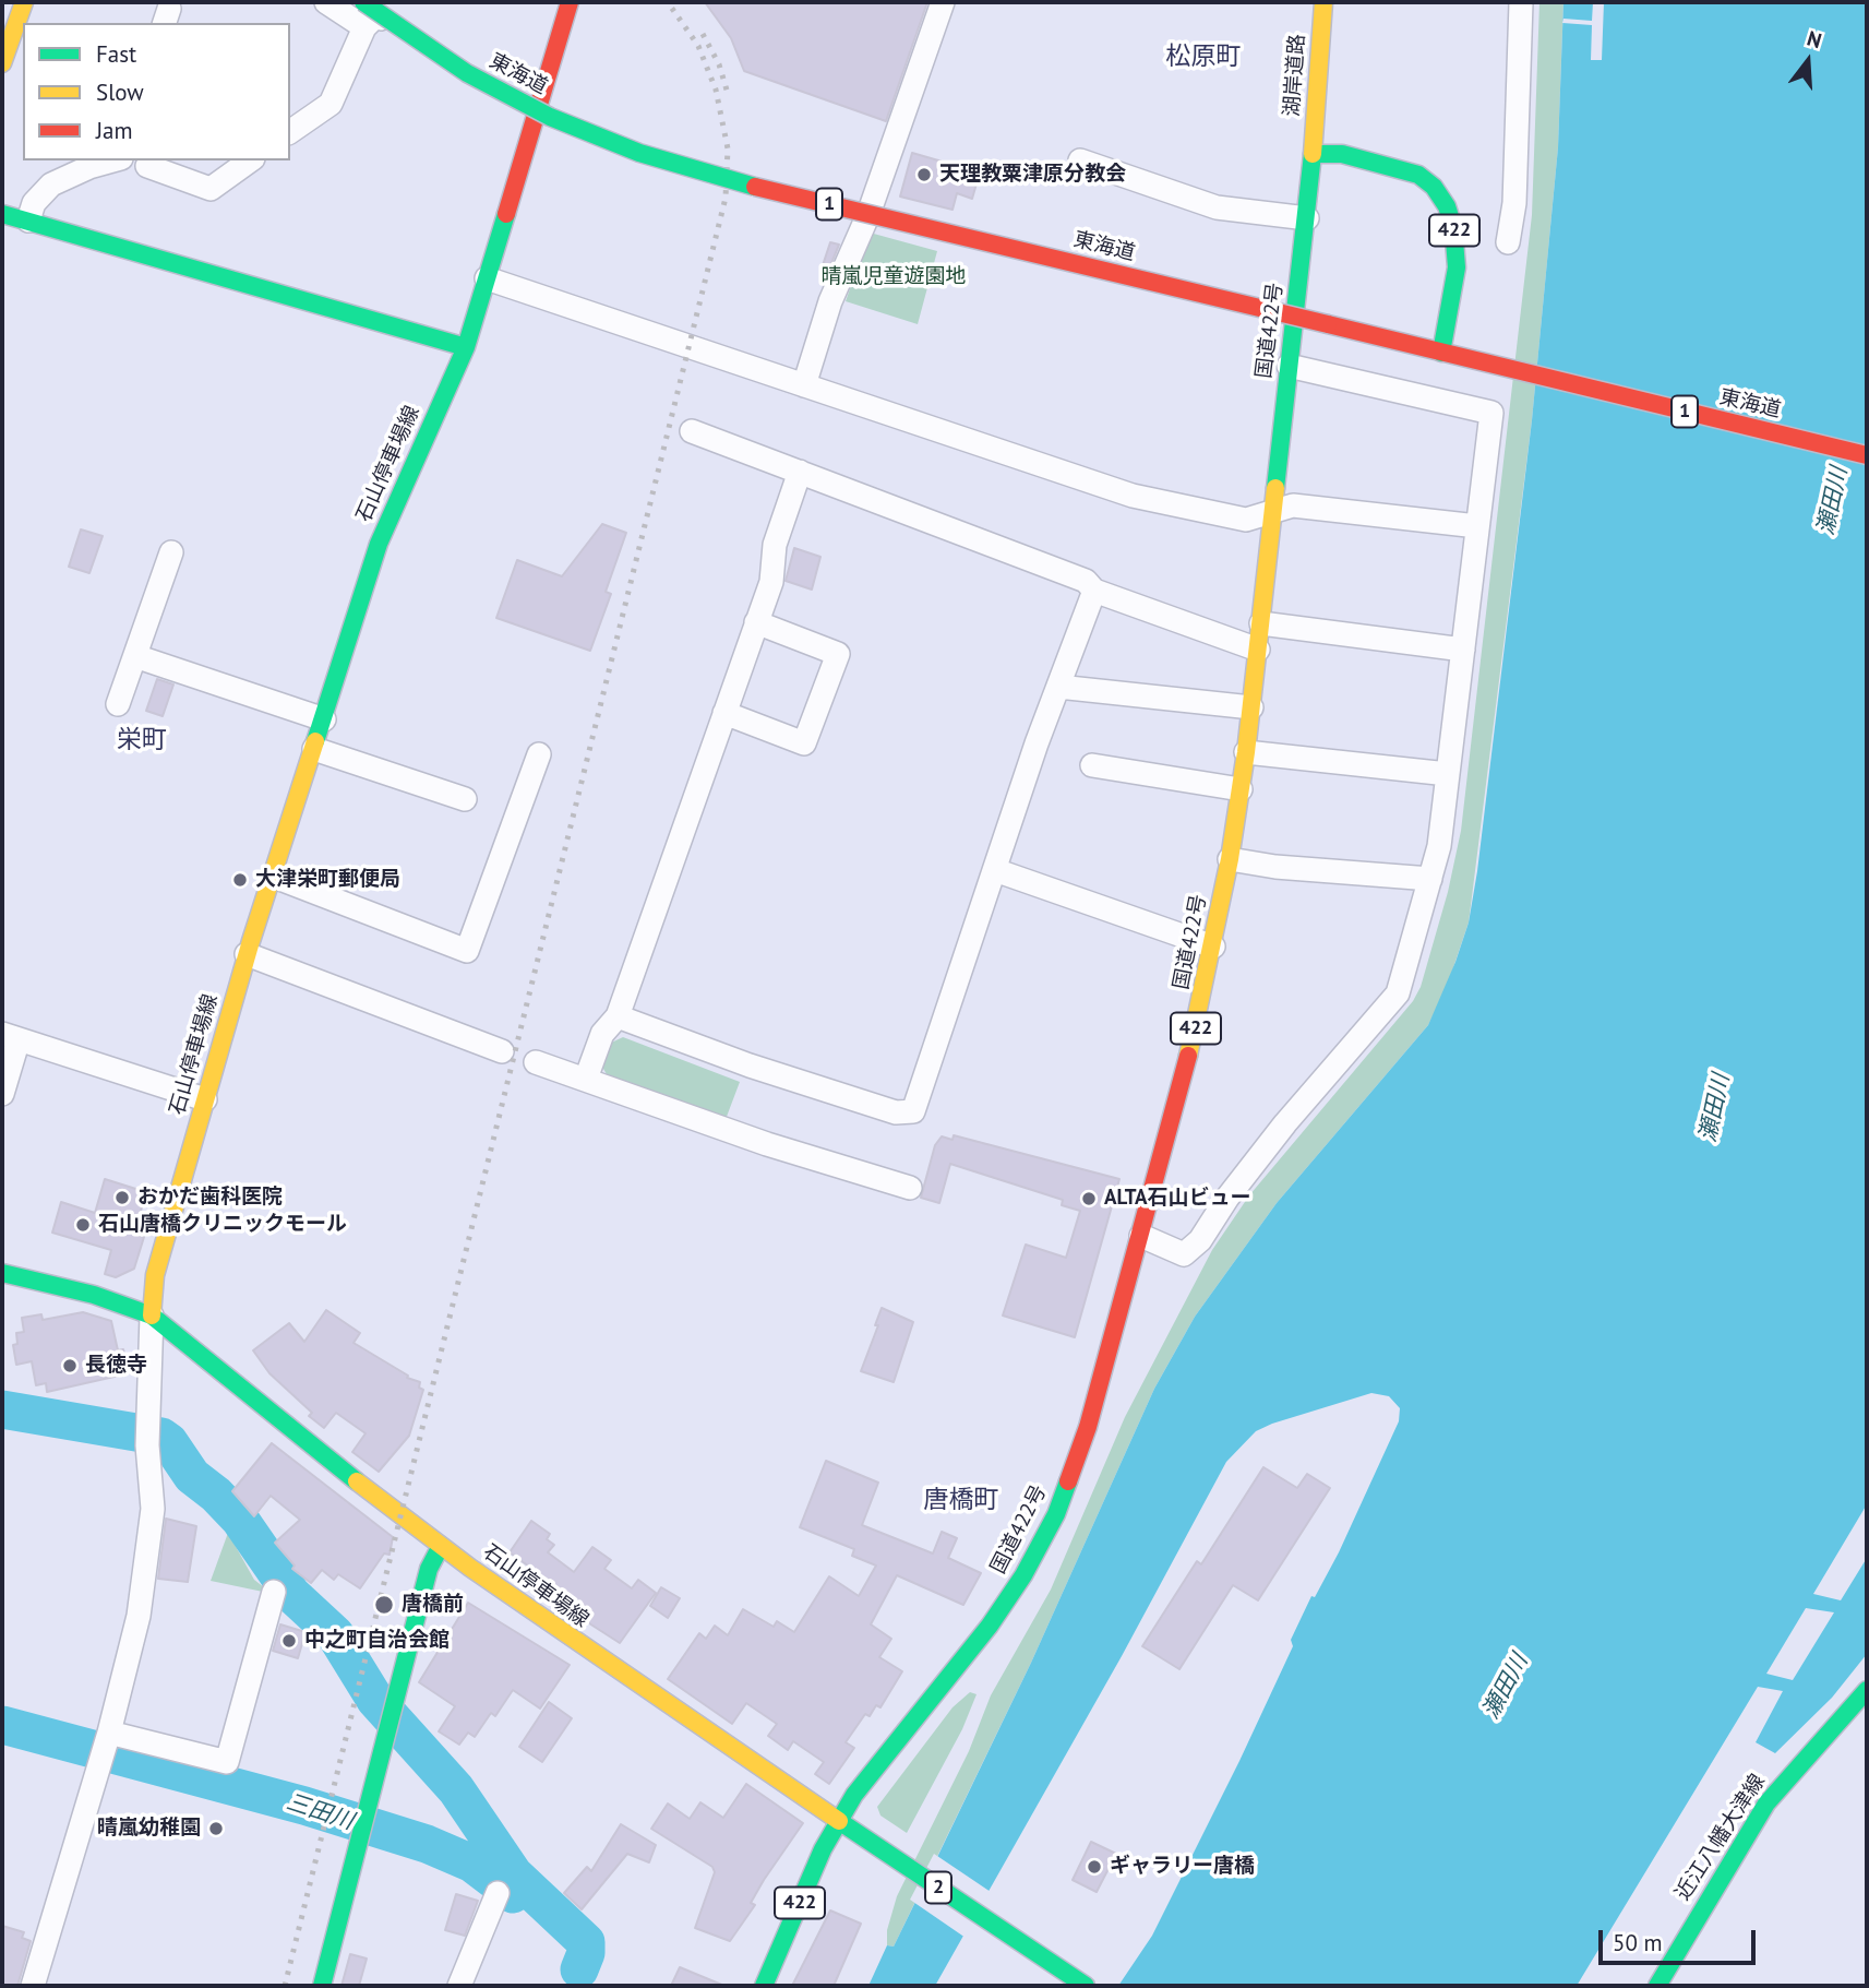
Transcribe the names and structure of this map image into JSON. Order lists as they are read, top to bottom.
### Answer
{
  "streets": {
    "main road": [
      "東海道",
      "湖岸道路",
      "1",
      "422",
      "国道422号",
      "石山停車場線",
      "近江八幡大津線",
      "2"
    ]
  },
  "crossings": [
    ["東海道", "422"],
    ["湖岸道路", "422"],
    ["湖岸道路", "国道422号"],
    ["422", "国道422号"],
    ["国道422号", "石山停車場線"],
    ["国道422号", "2"],
    ["石山停車場線", "2"]
  ],
  "districts": ["松原町", "栄町", "唐橋町"],
  "water": ["瀬田川", "三田川"],
  "parks": ["晴嵐児童遊園地"],
  "places": [
    "天理教粟津原分教会",
    "大津栄町郵便局",
    "おかだ歯科医院",
    "ALTA石山ビュー",
    "石山唐橋クリニックモール",
    "長徳寺",
    "唐橋前",
    "中之町自治会館",
    "晴嵐幼稚園",
    "ギャラリー唐橋"
  ],
  "legend": ["Fast", "Slow", "Jam"],
  "scale_bar": "50 m",
  "north": "top"
}
